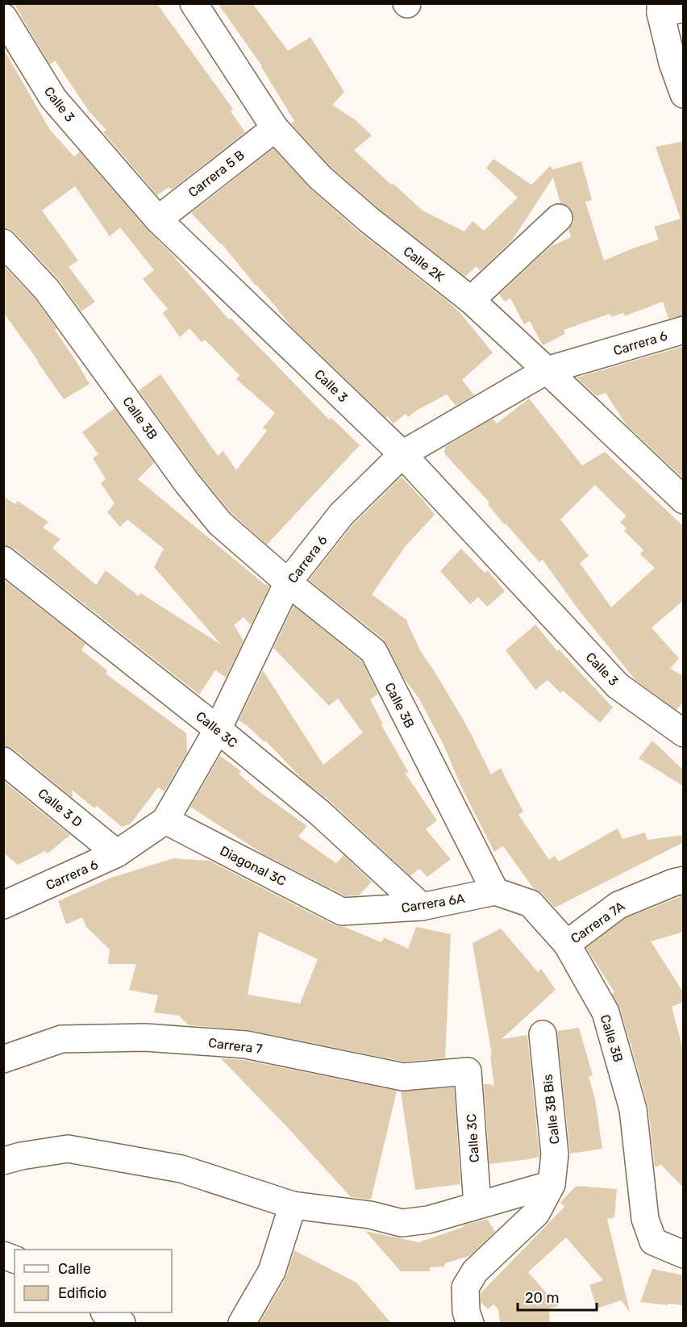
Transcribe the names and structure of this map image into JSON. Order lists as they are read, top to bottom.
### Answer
{
  "streets": {
    "street": [
      "Calle 3",
      "Carrera 5 B",
      "Calle 2K",
      "Carrera 6",
      "Calle 3B",
      "Calle 3C",
      "Calle 3 D",
      "Diagonal 3C",
      "Carrera 6A",
      "Carrera 7A",
      "Carrera 7",
      "Calle 3B Bis"
    ]
  },
  "crossings": [
    ["Calle 3", "Carrera 5 B"],
    ["Calle 3", "Carrera 6"],
    ["Carrera 5 B", "Calle 2K"],
    ["Calle 2K", "Carrera 6"],
    ["Carrera 6", "Calle 3B"],
    ["Carrera 6", "Calle 3C"],
    ["Carrera 6", "Calle 3 D"],
    ["Carrera 6", "Diagonal 3C"],
    ["Calle 3B", "Carrera 6A"],
    ["Calle 3B", "Carrera 7A"],
    ["Calle 3C", "Carrera 6A"],
    ["Calle 3C", "Carrera 7"],
    ["Diagonal 3C", "Carrera 6A"]
  ],
  "legend": ["Calle", "Edificio"],
  "scale_bar": "20 m"
}
